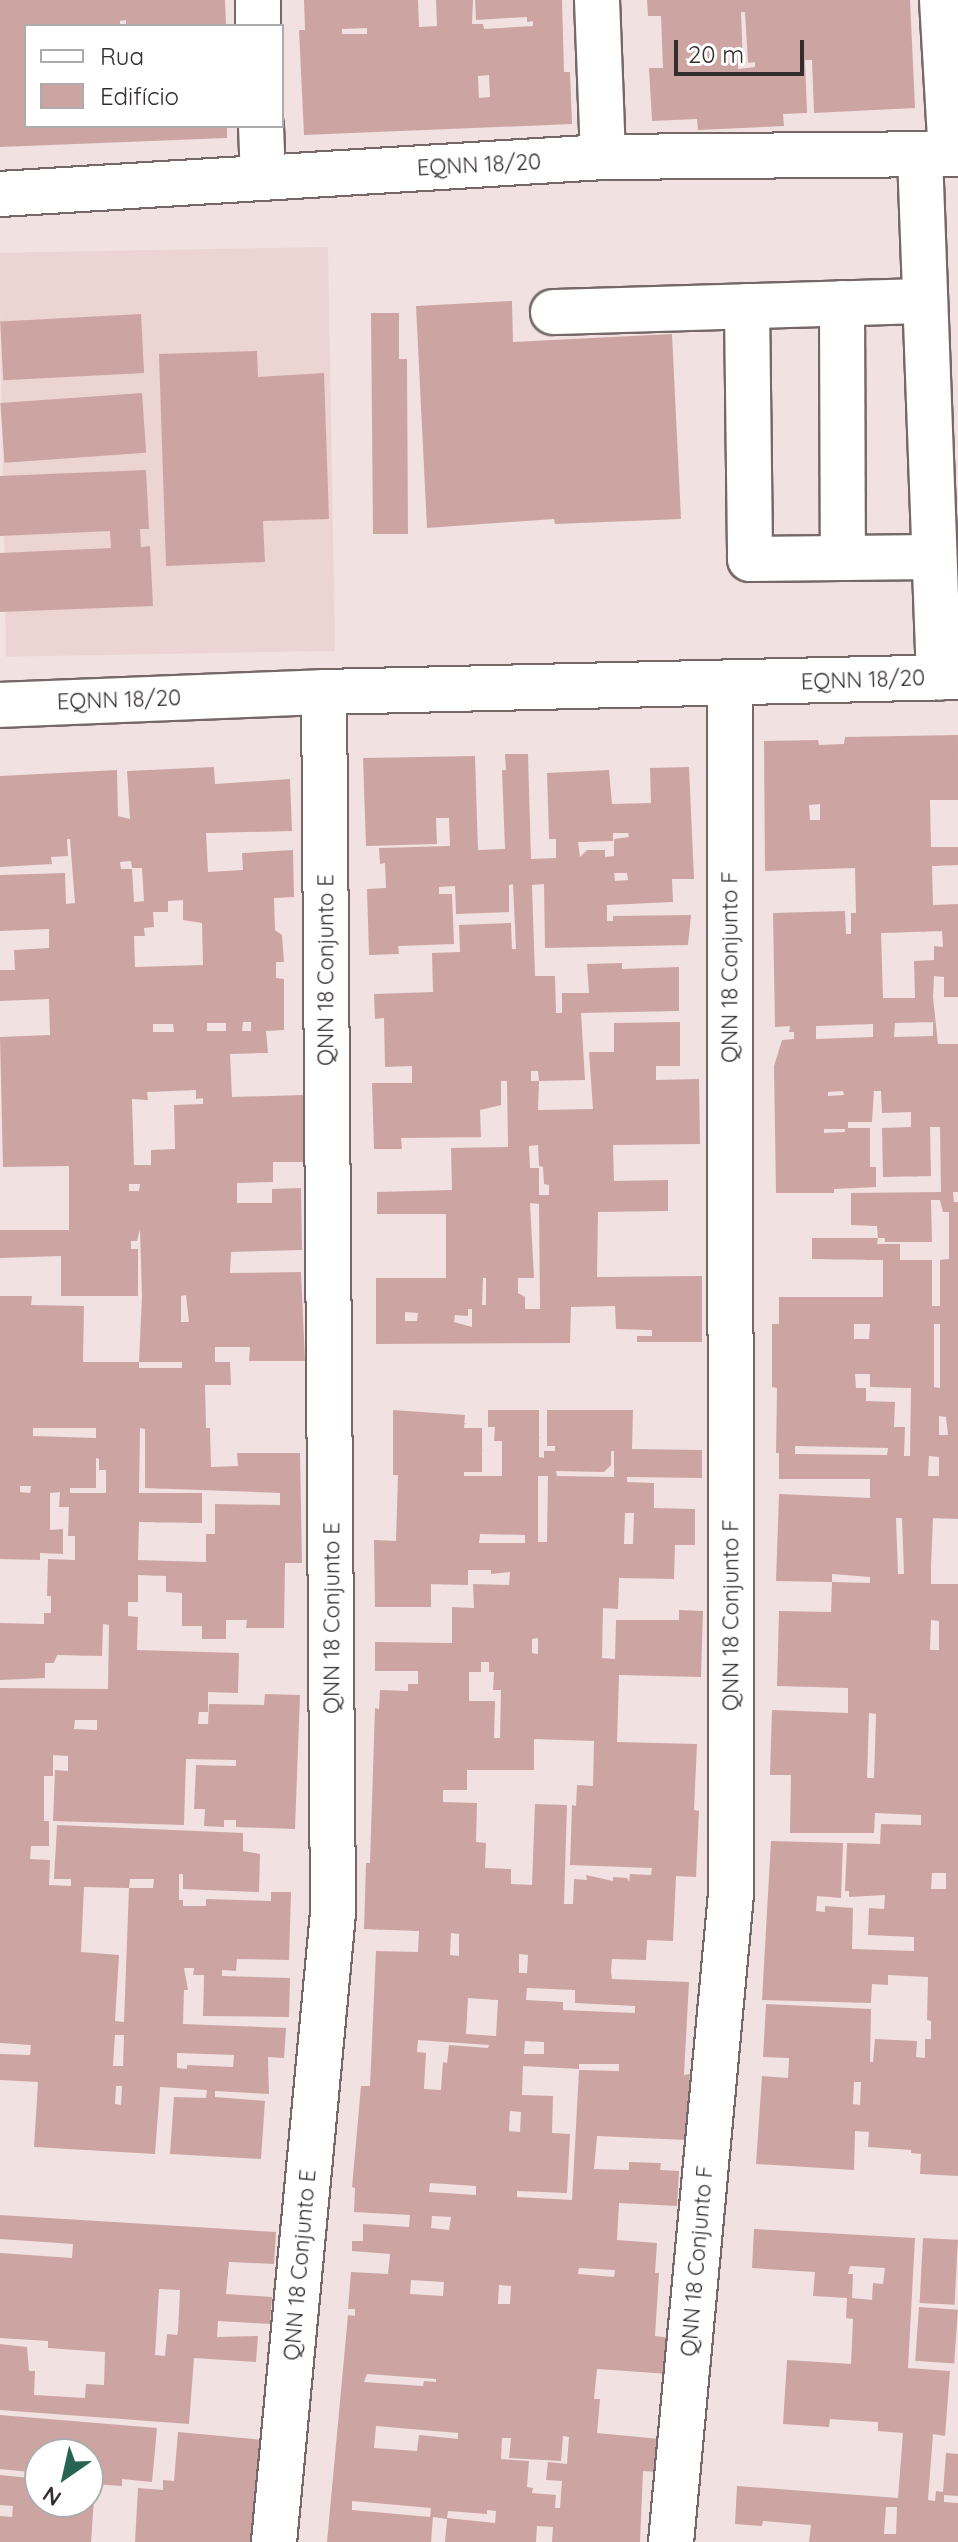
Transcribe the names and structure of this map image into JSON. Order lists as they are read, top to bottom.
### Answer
{
  "streets": {
    "street": ["EQNN 18/20", "QNN 18 Conjunto F", "QNN 18 Conjunto E"]
  },
  "crossings": [
    ["EQNN 18/20", "QNN 18 Conjunto F"],
    ["EQNN 18/20", "QNN 18 Conjunto E"]
  ],
  "legend": ["Rua", "Edifício"],
  "scale_bar": "20 m",
  "north": "bottom left"
}
